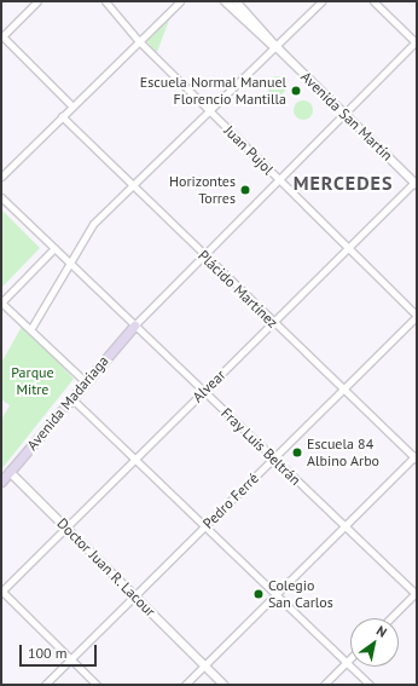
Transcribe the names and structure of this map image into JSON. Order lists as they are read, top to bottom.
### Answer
{
  "streets": {
    "main road": ["Avenida Madariaga"],
    "street": [
      "Avenida San Martín",
      "Juan Pujol",
      "Plácido Martínez",
      "Alvear",
      "Fray Luis Beltrán",
      "Pedro Ferré",
      "Doctor Juan R. Lacour"
    ]
  },
  "crossings": [
    ["Avenida San Martín", "Alvear"],
    ["Juan Pujol", "Alvear"],
    ["Juan Pujol", "Pedro Ferré"],
    ["Plácido Martínez", "Alvear"],
    ["Plácido Martínez", "Pedro Ferré"],
    ["Alvear", "Fray Luis Beltrán"],
    ["Alvear", "Doctor Juan R. Lacour"],
    ["Avenida Madariaga", "Fray Luis Beltrán"],
    ["Avenida Madariaga", "Doctor Juan R. Lacour"],
    ["Fray Luis Beltrán", "Pedro Ferré"],
    ["Pedro Ferré", "Doctor Juan R. Lacour"]
  ],
  "districts": ["MERCEDES"],
  "parks": ["Parque Mitre"],
  "places": [
    "Escuela Normal Manuel Florencio Mantilla",
    "Horizontes Torres",
    "Escuela 84 Albino Arbo",
    "Colegio San Carlos"
  ],
  "scale_bar": "100 m",
  "north": "top right"
}
